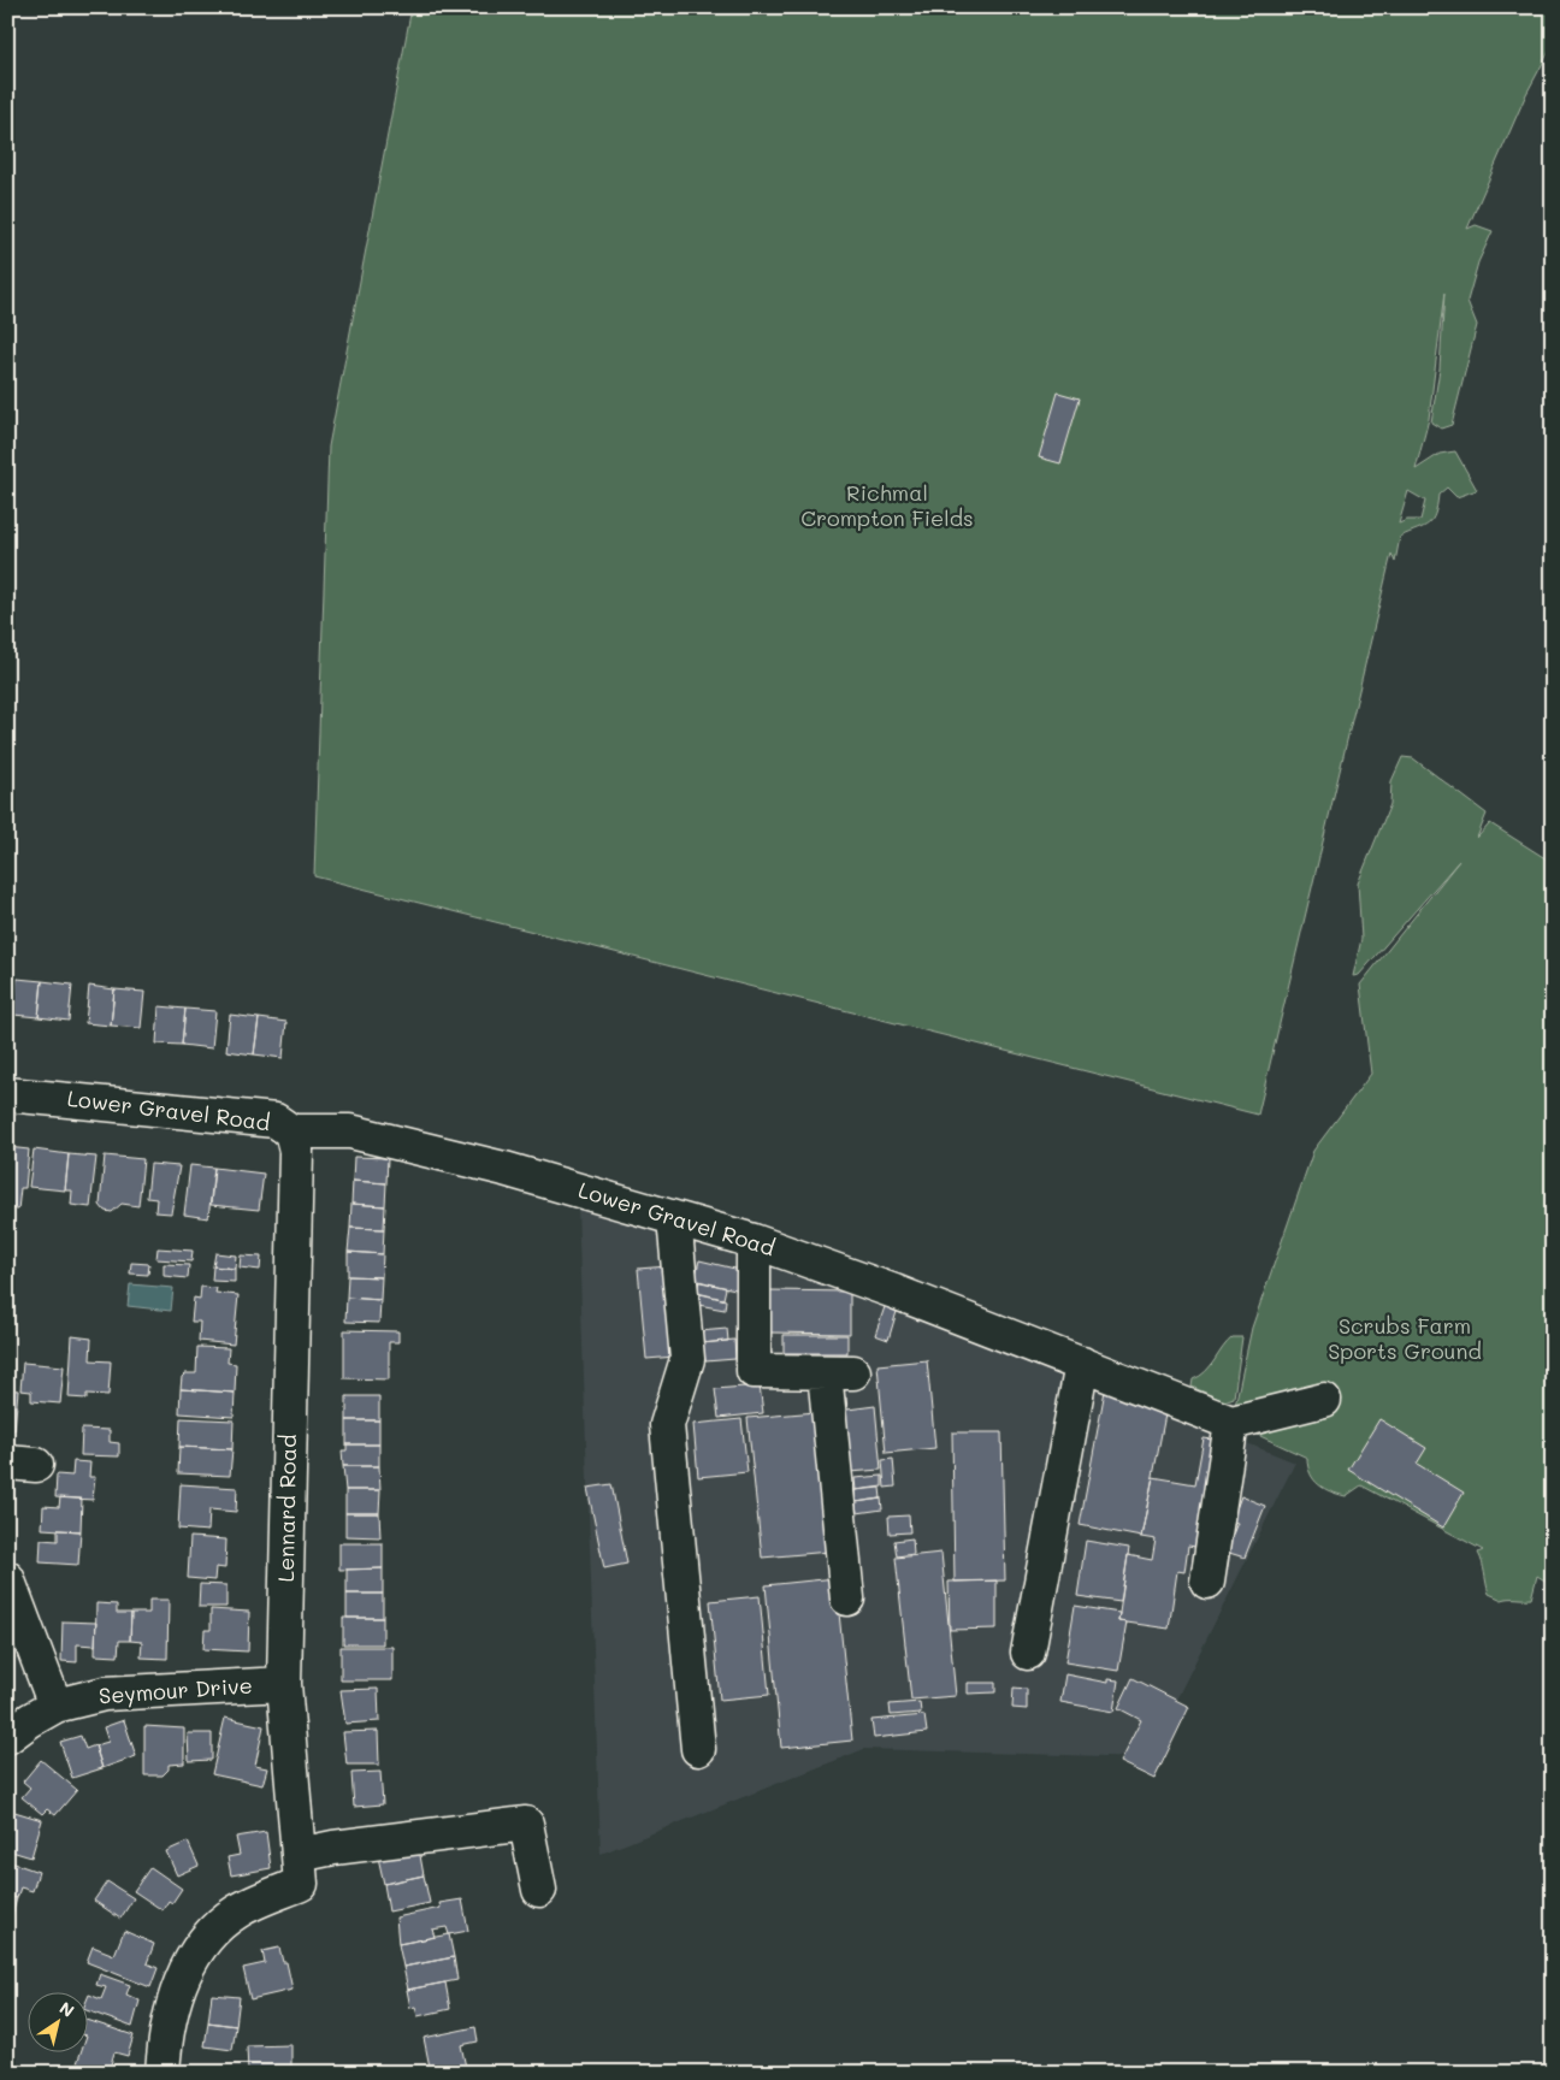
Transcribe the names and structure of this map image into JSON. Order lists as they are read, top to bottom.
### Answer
{
  "streets": {
    "street": ["Lower Gravel Road", "Lennard Road", "Seymour Drive"]
  },
  "crossings": [
    ["Lower Gravel Road", "Lennard Road"],
    ["Lennard Road", "Seymour Drive"]
  ],
  "parks": ["Richmal Crompton Fields", "Scrubs Farm Sports Ground"],
  "north": "top right"
}
